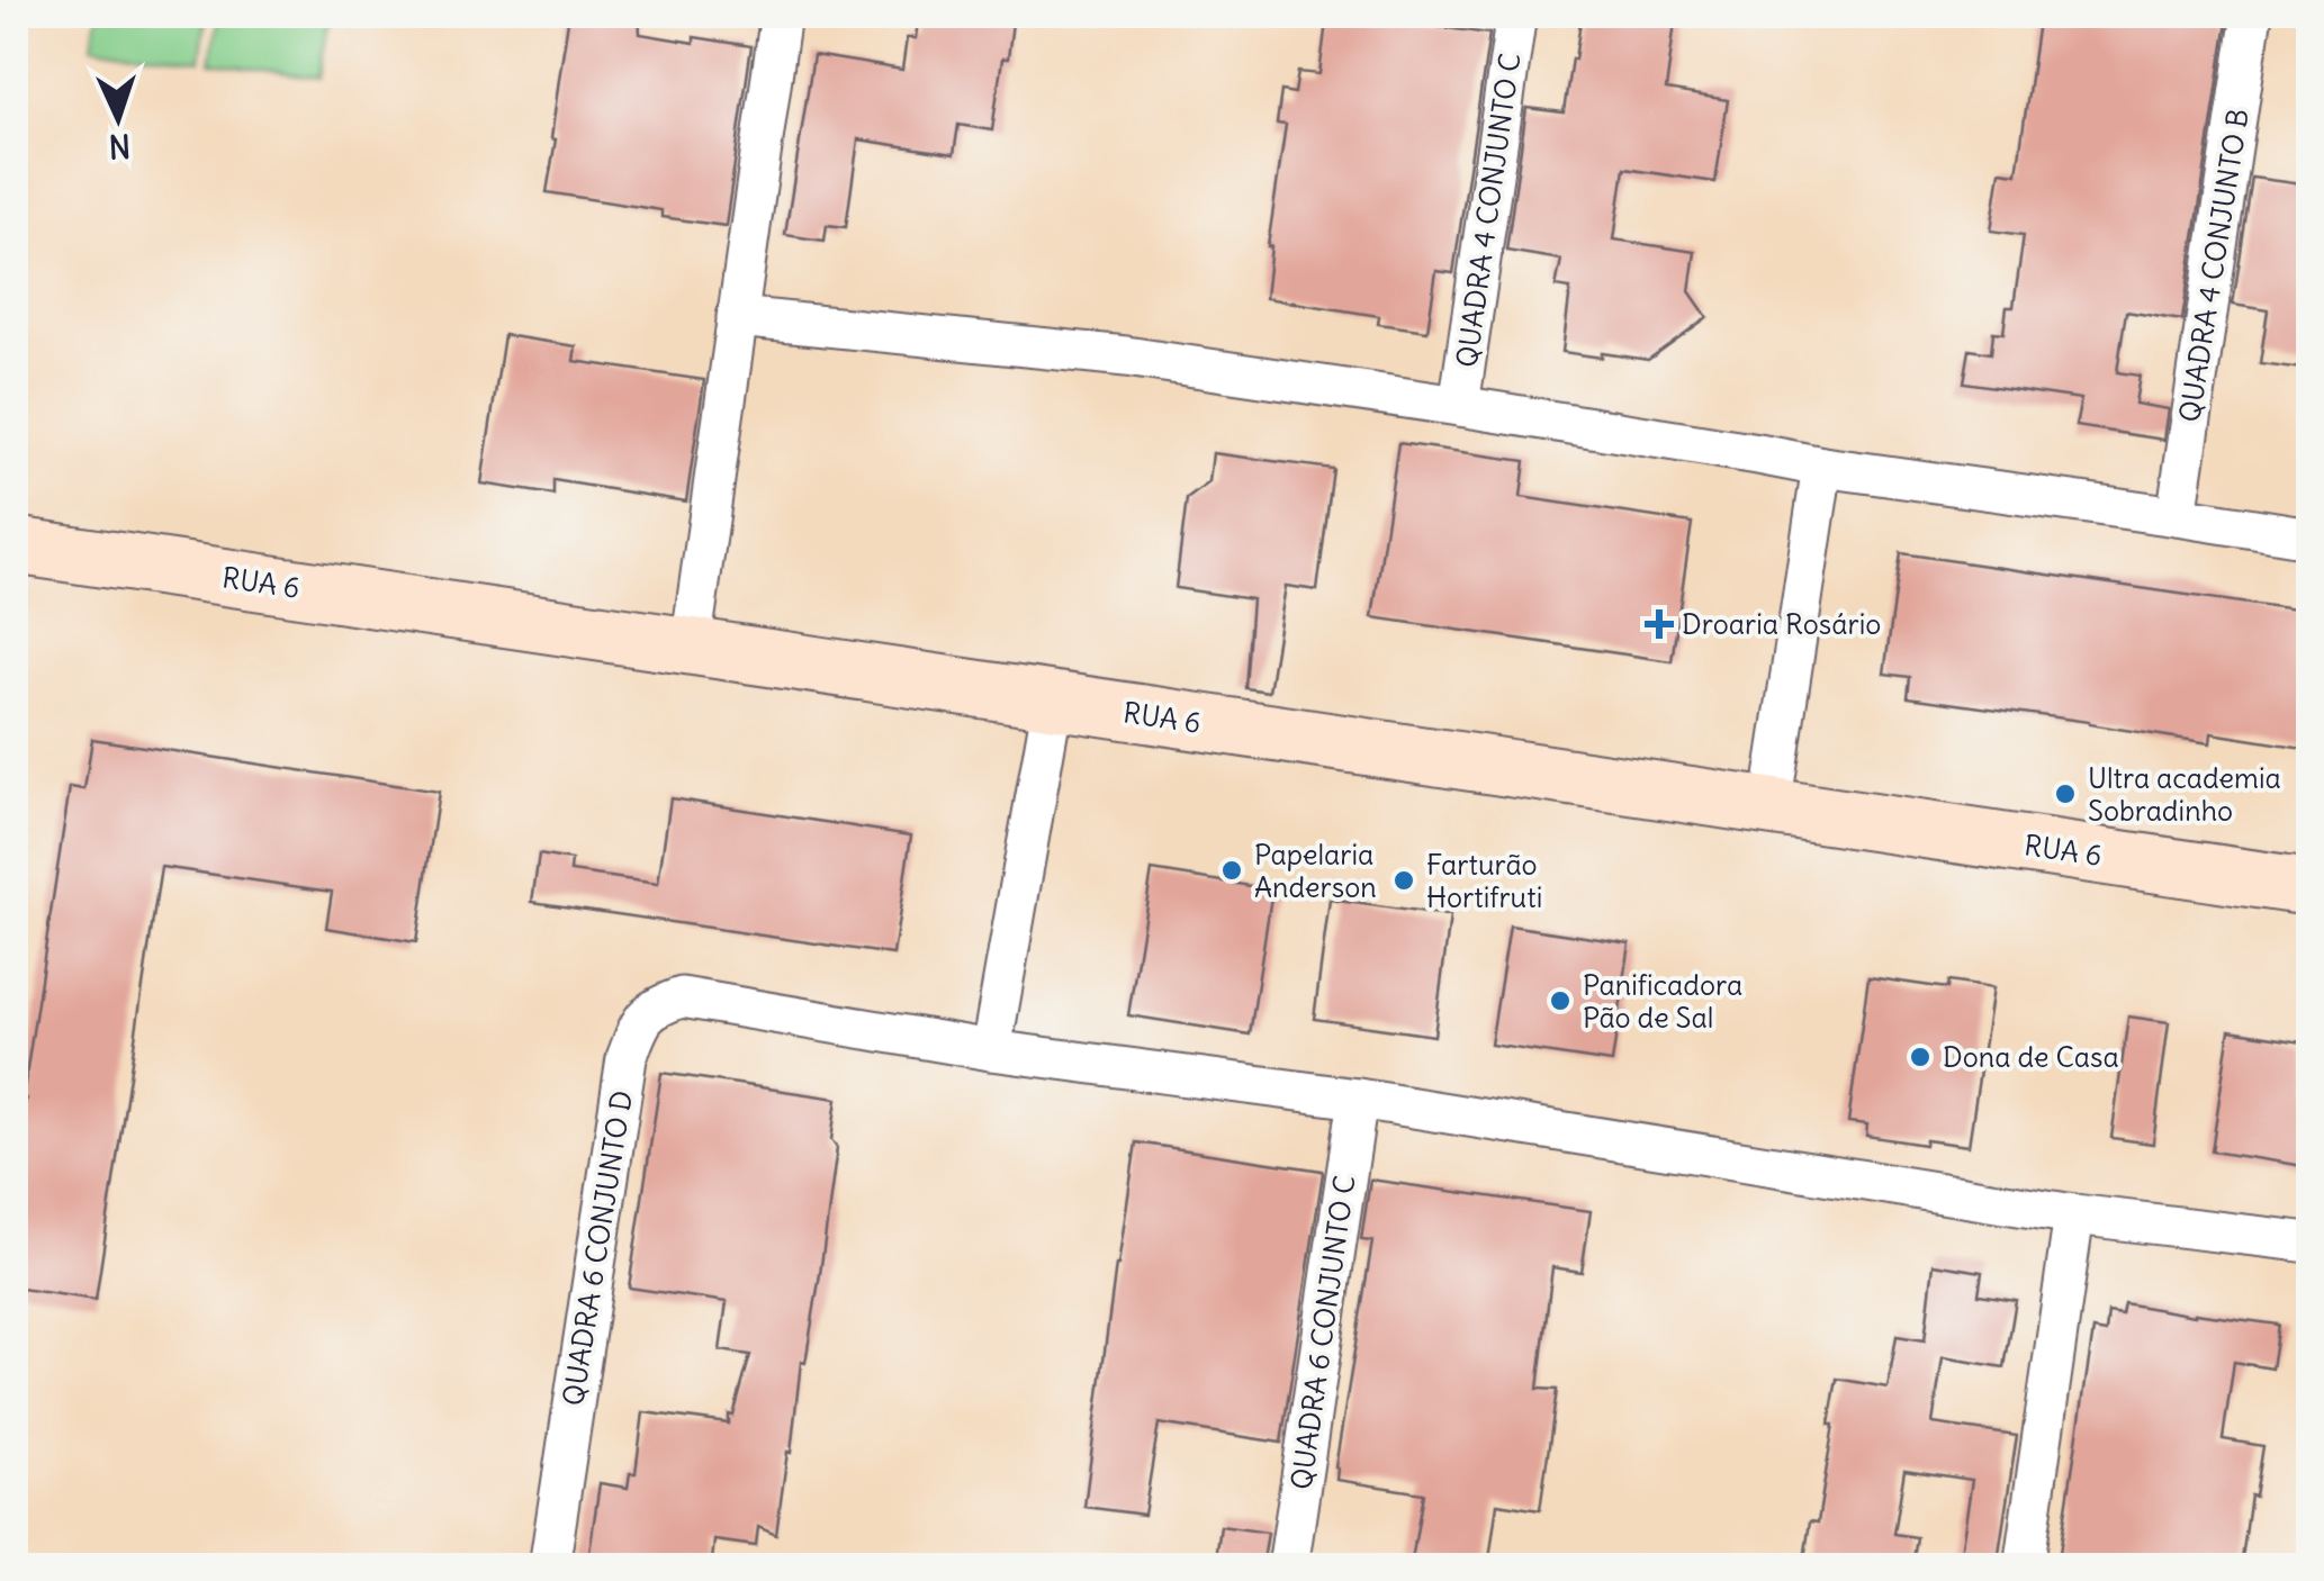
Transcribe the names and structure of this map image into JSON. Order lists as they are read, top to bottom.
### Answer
{
  "streets": {
    "street": [
      "QUADRA 4 CONJUNTO C",
      "QUADRA 4 CONJUNTO B",
      "RUA 6",
      "QUADRA 6 CONJUNTO D",
      "QUADRA 6 CONJUNTO C"
    ]
  },
  "places": {
    "health": ["Droaria Rosário"],
    "other": [
      "Ultra academia Sobradinho",
      "Papelaria Anderson",
      "Farturão Hortifruti",
      "Panificadora Pão de Sal",
      "Dona de Casa"
    ]
  },
  "north": "bottom"
}
